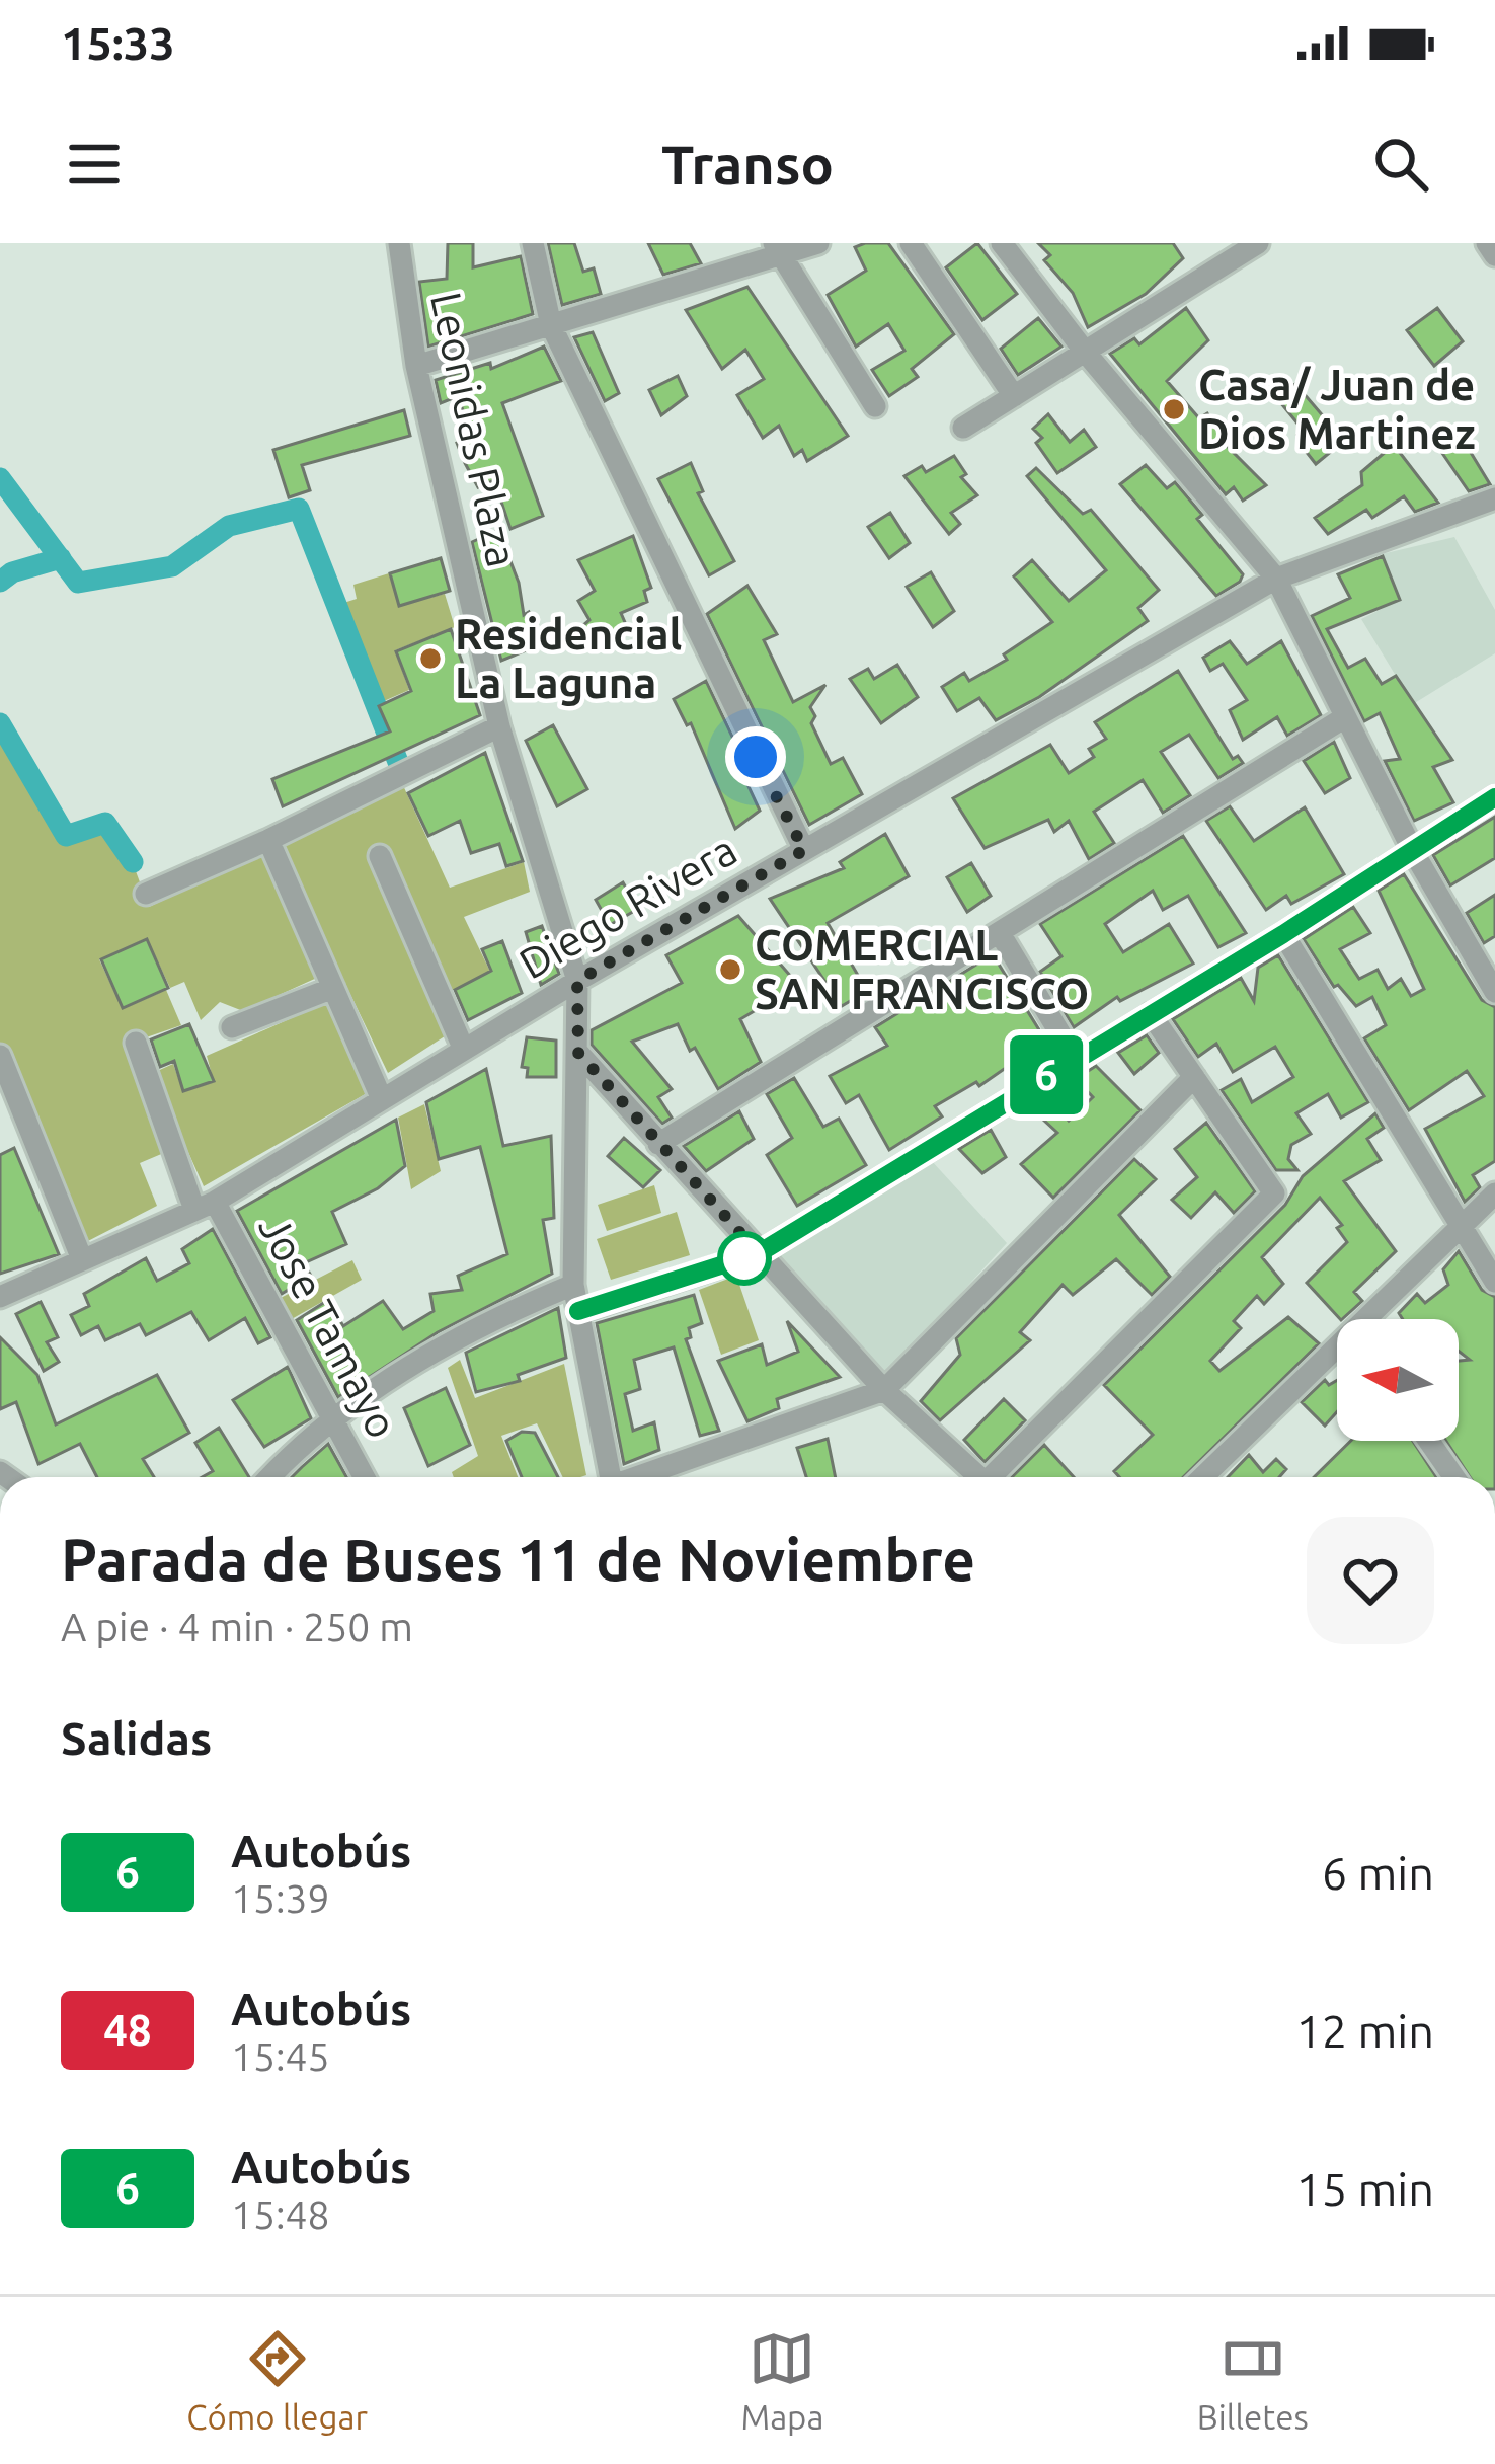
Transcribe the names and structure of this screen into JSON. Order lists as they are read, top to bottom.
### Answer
{
  "streets": {
    "street": ["Leonidas Plaza", "Diego Rivera", "Jose Tamayo"]
  },
  "crossings": [
    ["Leonidas Plaza", "Diego Rivera"],
    ["Diego Rivera", "Jose Tamayo"]
  ],
  "places": ["Casa/ Juan de Dios Martinez", "Residencial La Laguna", "COMERCIAL SAN FRANCISCO"],
  "lines": ["bus line 6"],
  "north": "left",
  "page": {
    "status": "15:33",
    "header": "Transo",
    "on_map": "6",
    "heading": [
      ["Parada de Buses 11 de Noviembre", "A pie · 4 min · 250 m"],
      "Salidas"
    ],
    "list": [
      {
        "mark": "6",
        "name": "Autobús",
        "note": "15:39",
        "value": "6 min"
      },
      {
        "mark": "48",
        "name": "Autobús",
        "note": "15:45",
        "value": "12 min"
      },
      {
        "mark": "6",
        "name": "Autobús",
        "note": "15:48",
        "value": "15 min"
      }
    ],
    "tabs": ["Cómo llegar", "Mapa", "Billetes"]
  }
}
